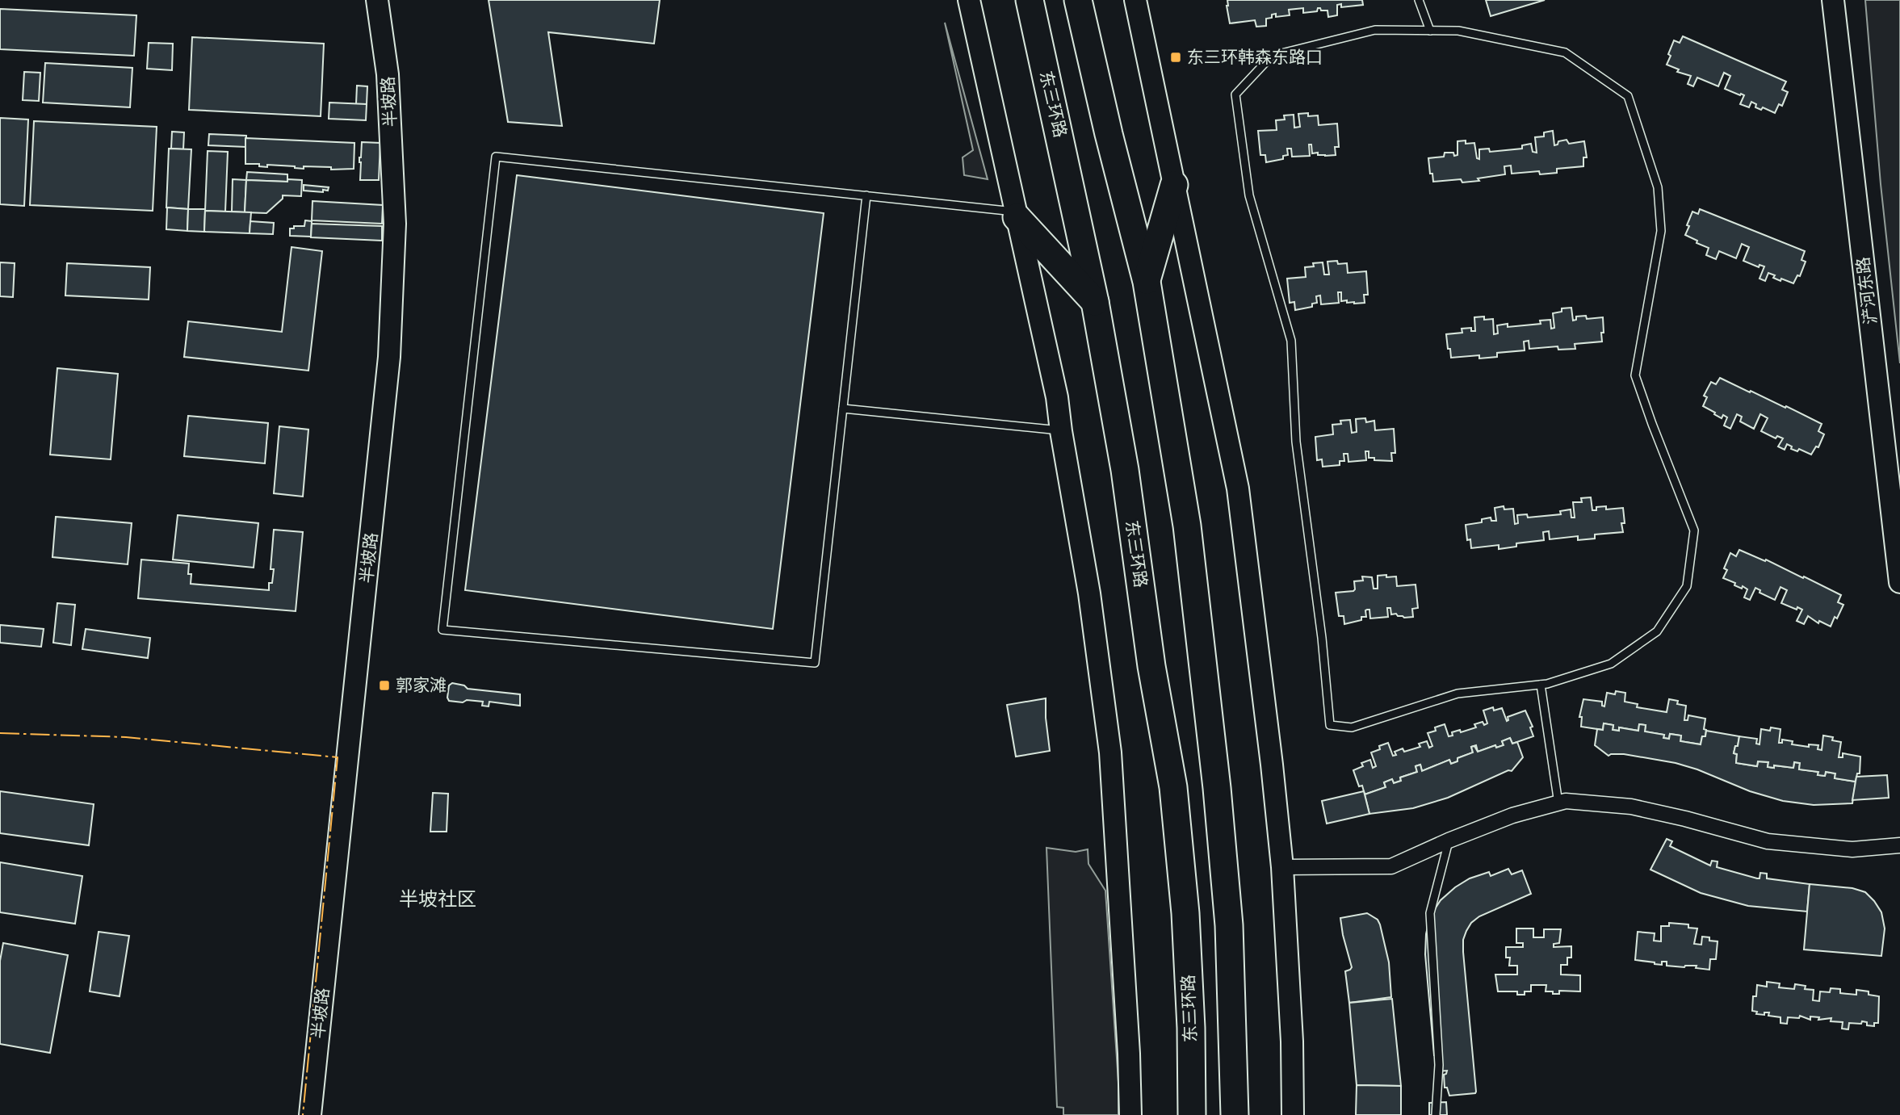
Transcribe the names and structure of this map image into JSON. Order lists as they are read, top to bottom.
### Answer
{
  "streets": {
    "highway": ["东三环路"],
    "main road": ["半坡路", "浐河东路"]
  },
  "districts": ["半坡社区"],
  "places": {
    "transit": ["东三环韩森东路口", "郭家滩"]
  }
}
